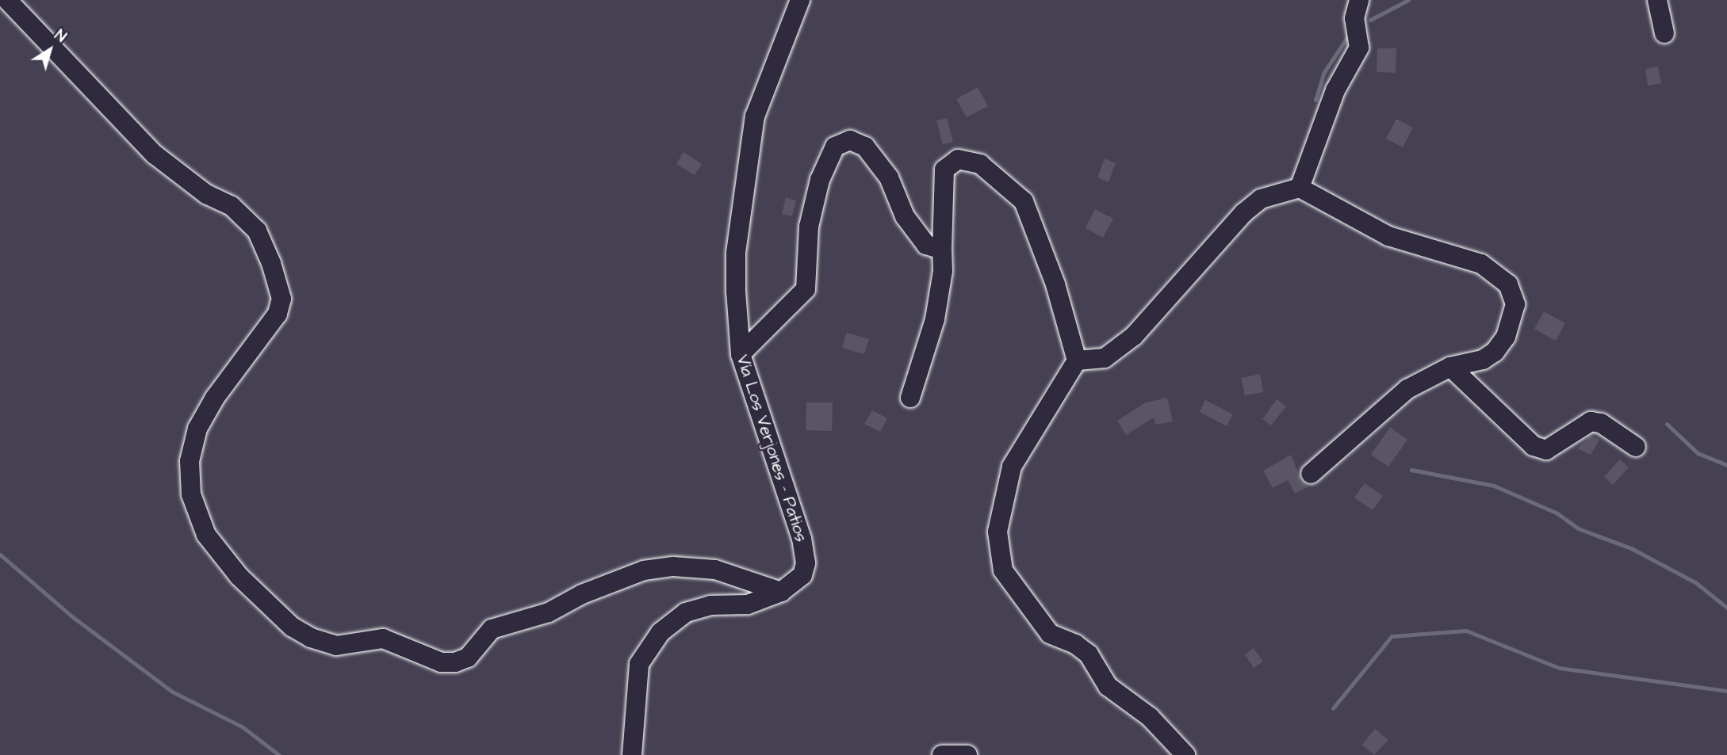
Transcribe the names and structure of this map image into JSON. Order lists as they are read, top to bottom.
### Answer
{
  "streets": {
    "street": ["Vía Los Verjones - Patios"]
  },
  "north": "top right"
}
